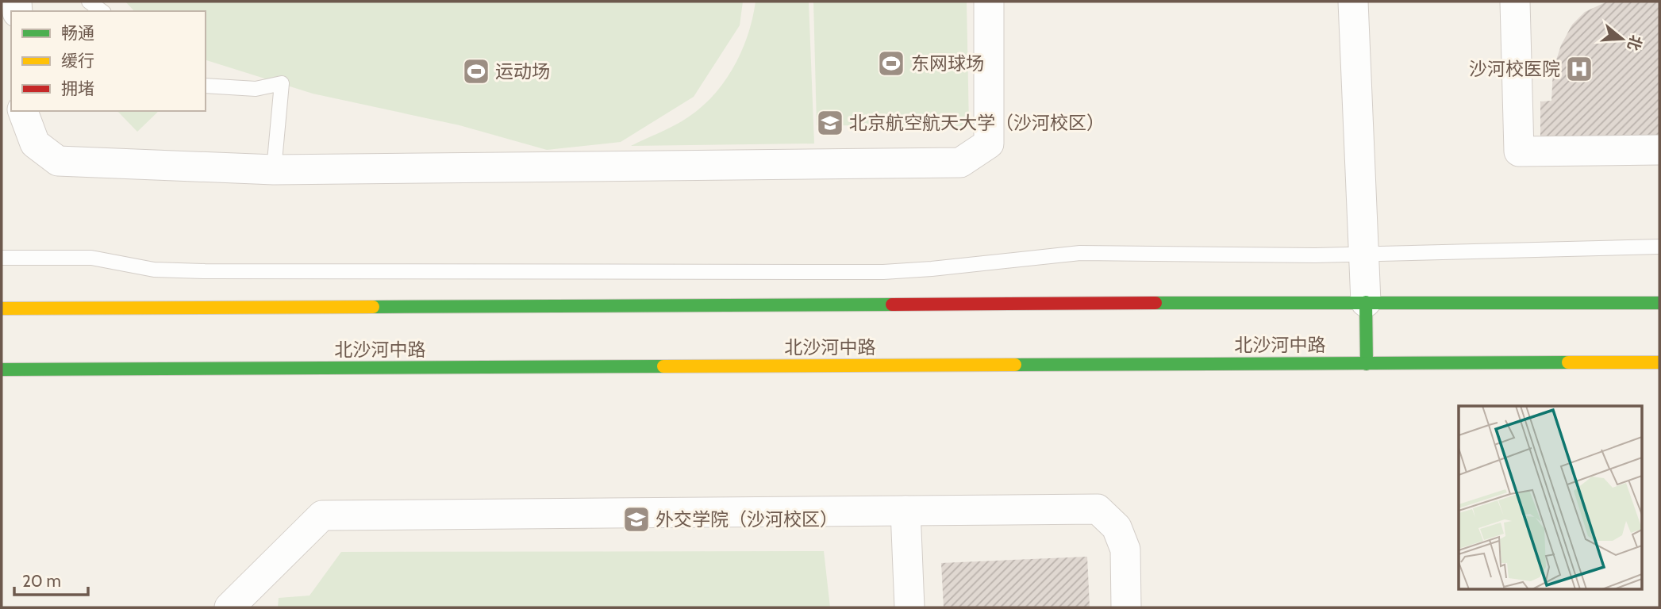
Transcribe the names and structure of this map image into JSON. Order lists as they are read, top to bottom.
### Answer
{
  "streets": {
    "main road": ["北沙河中路"]
  },
  "places": {
    "sports": ["东网球场", "运动场"],
    "hospital": ["沙河校医院"],
    "school or university": ["北京航空航天大学（沙河校区）", "外交学院（沙河校区）"]
  },
  "legend": ["畅通", "缓行", "拥堵"],
  "scale_bar": "20 m",
  "north": "right"
}
